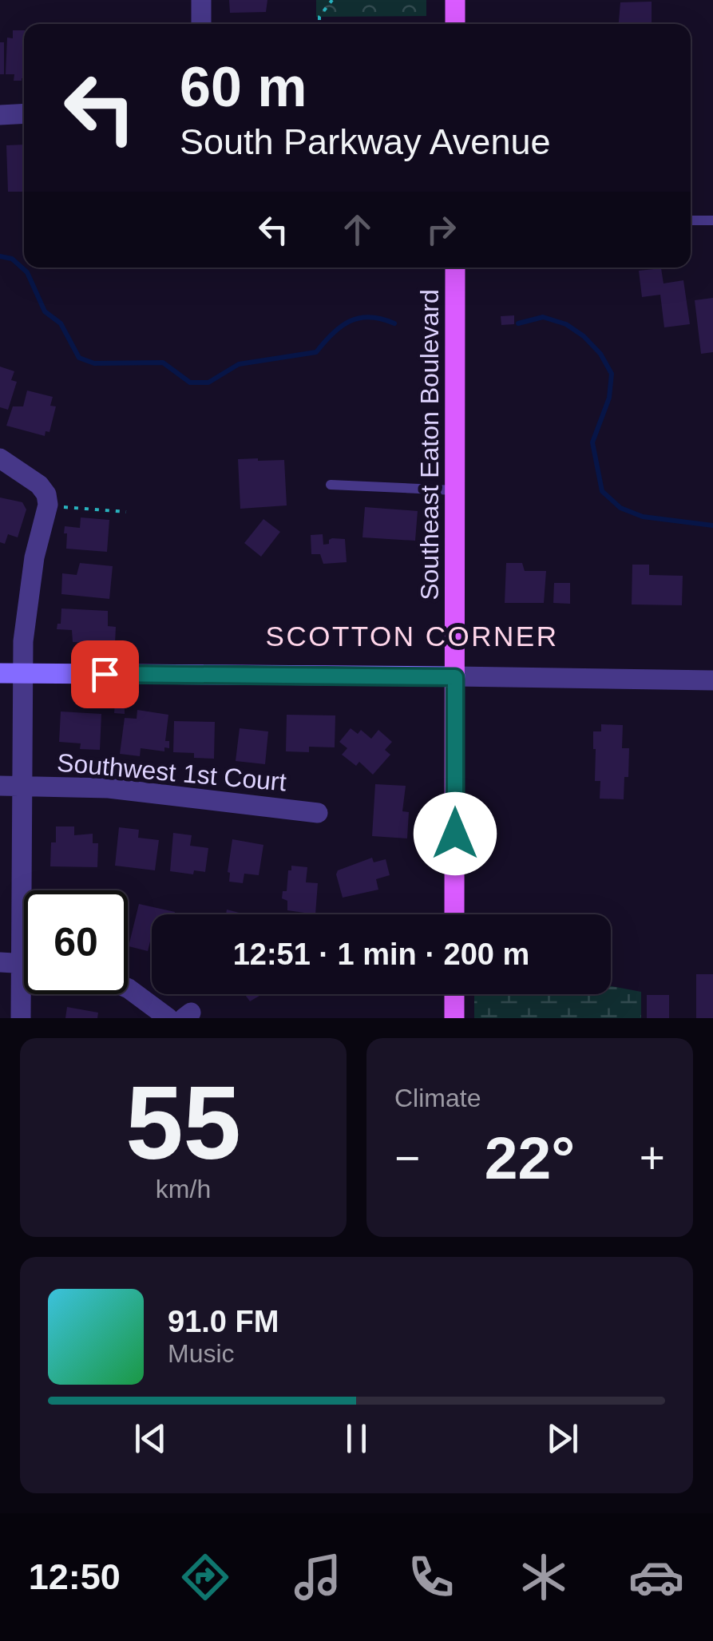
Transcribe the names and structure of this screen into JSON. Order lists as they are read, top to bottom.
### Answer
{
  "streets": {
    "main road": ["Southeast Eaton Boulevard"],
    "street": ["Southwest 1st Court"]
  },
  "districts": ["SCOTTON CORNER"],
  "page": {
    "turn": ["60 m", "South Parkway Avenue"],
    "limit": "60",
    "trip": "12:51 · 1 min · 200 m",
    "tile": [
      ["55", "km/h"],
      "Climate"
    ],
    "heat": ["−", "22°", "+"],
    "song": ["91.0 FM", "Music"],
    "tabs": "12:50"
  }
}
